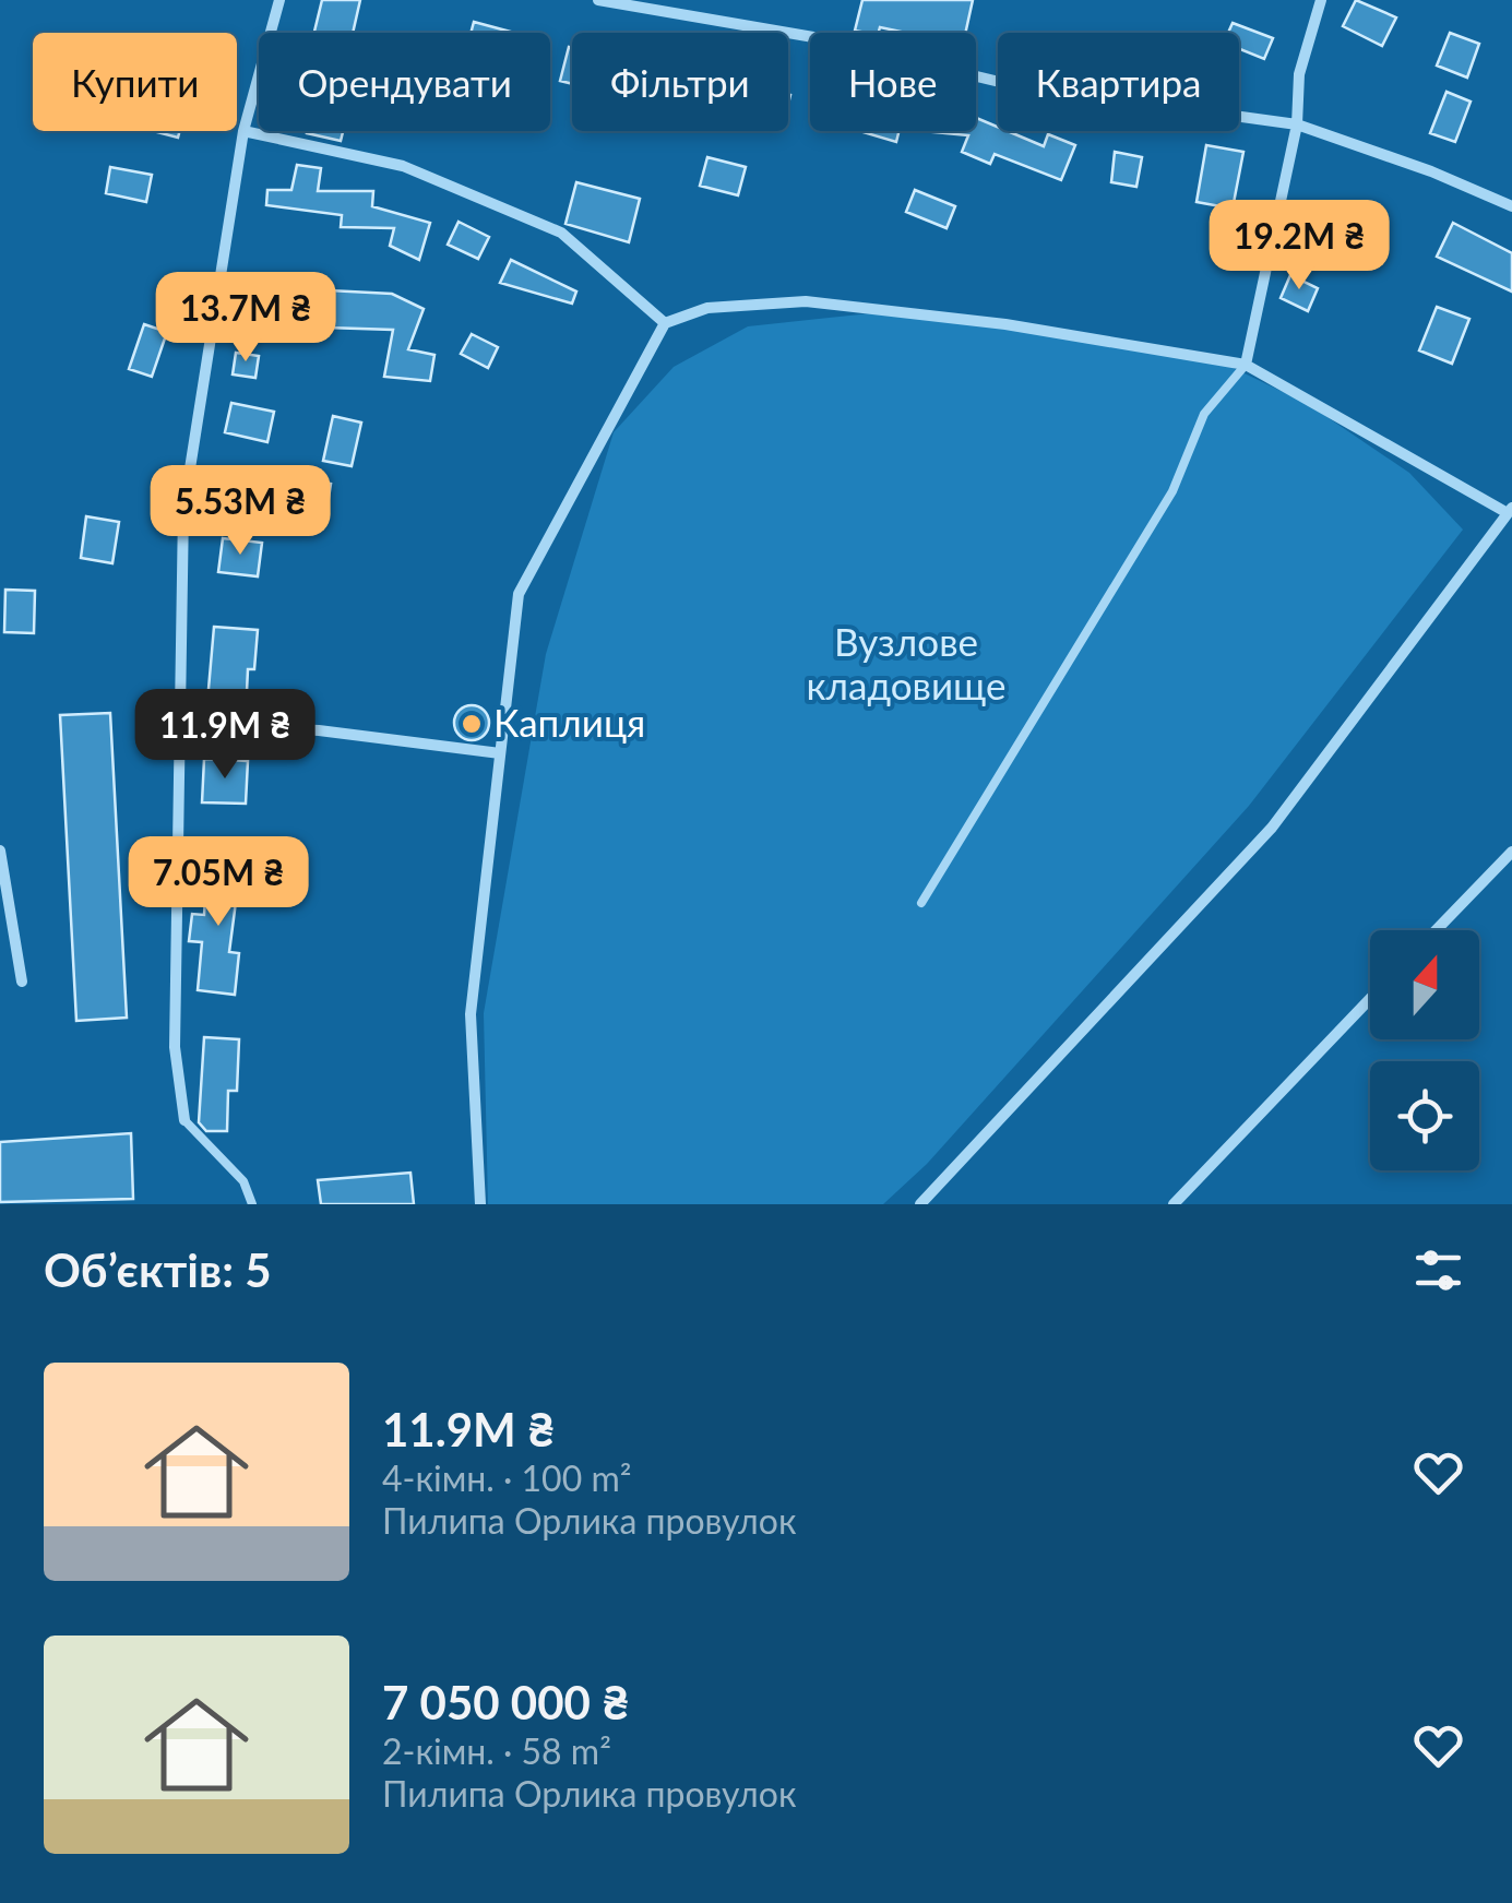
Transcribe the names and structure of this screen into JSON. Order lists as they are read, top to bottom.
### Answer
{
  "parks": ["Вузлове кладовище"],
  "places": ["Каплиця"],
  "north": "top",
  "page": {
    "chip": [
      "Купити",
      "Орендувати",
      "Фільтри",
      "Нове",
      "Квартира"
    ],
    "price": [
      "19.2M ₴",
      "13.7M ₴",
      "5.53M ₴",
      "11.9M ₴",
      "7.05M ₴"
    ],
    "heading": "Об’єктів: 5",
    "list": [
      {
        "name": "11.9M ₴",
        "note": "4-кімн. · 100 m² · Пилипа Орлика провулок"
      },
      {
        "name": "7 050 000 ₴",
        "note": "2-кімн. · 58 m² · Пилипа Орлика провулок"
      }
    ]
  }
}
